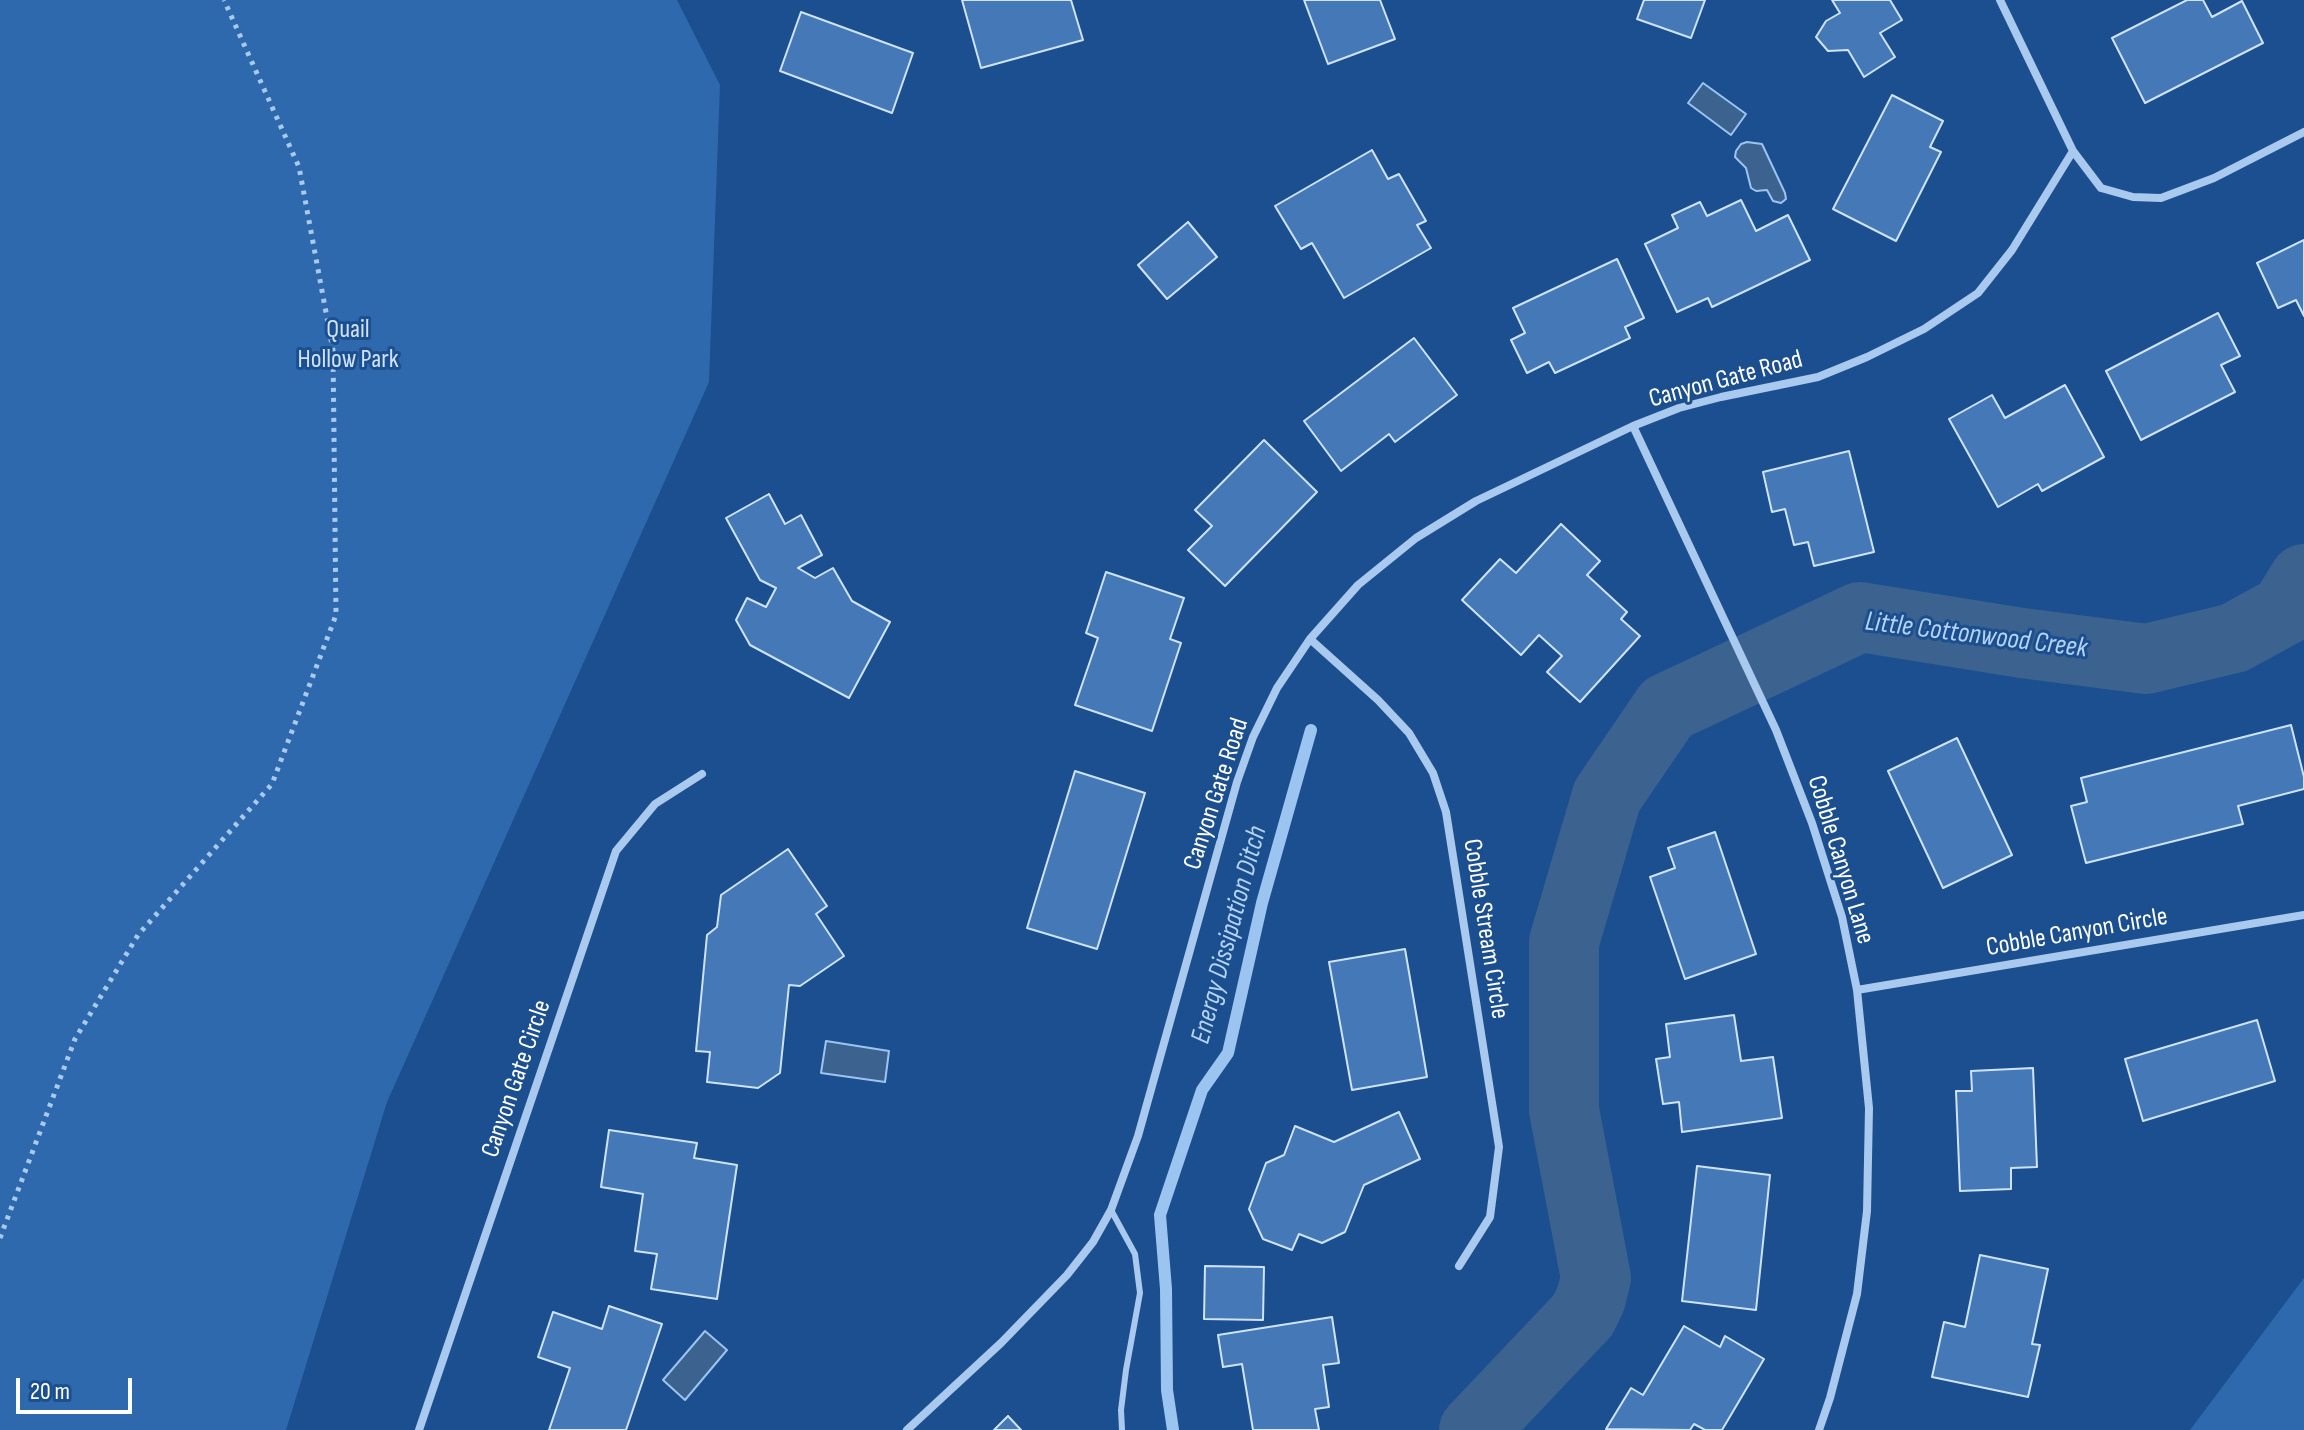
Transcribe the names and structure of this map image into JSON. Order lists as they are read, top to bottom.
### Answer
{
  "streets": {
    "street": [
      "Canyon Gate Road",
      "Cobble Canyon Lane",
      "Cobble Stream Circle",
      "Cobble Canyon Circle",
      "Canyon Gate Circle"
    ]
  },
  "crossings": [
    ["Canyon Gate Road", "Cobble Canyon Lane"],
    ["Canyon Gate Road", "Cobble Stream Circle"],
    ["Cobble Canyon Lane", "Cobble Canyon Circle"]
  ],
  "water": ["Little Cottonwood Creek", "Energy Dissipation Ditch"],
  "parks": ["Quail Hollow Park"],
  "scale_bar": "20 m"
}
